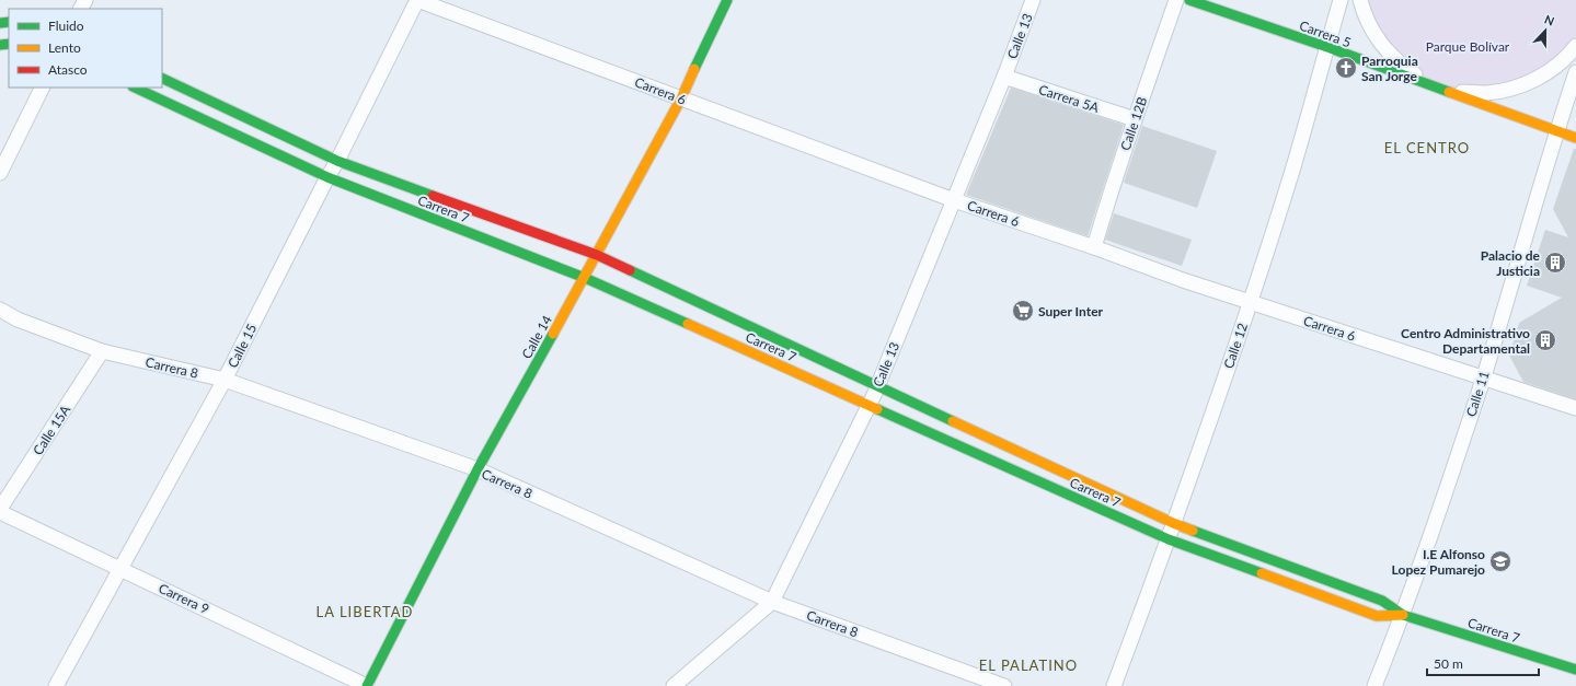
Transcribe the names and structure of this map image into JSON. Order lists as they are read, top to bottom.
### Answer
{
  "streets": {
    "main road": ["Carrera 5", "Carrera 7", "Calle 14"],
    "street": [
      "Calle 13",
      "Carrera 6",
      "Carrera 5A",
      "Calle 12B",
      "Calle 15",
      "Calle 12",
      "Carrera 8",
      "Calle 11",
      "Calle 15A",
      "Carrera 9"
    ]
  },
  "crossings": [
    ["Carrera 5", "Calle 12"],
    ["Carrera 5", "Calle 11"],
    ["Calle 13", "Carrera 6"],
    ["Calle 13", "Carrera 5A"],
    ["Calle 13", "Carrera 7"],
    ["Calle 13", "Carrera 8"],
    ["Carrera 6", "Calle 12B"],
    ["Carrera 6", "Calle 14"],
    ["Carrera 6", "Calle 15"],
    ["Carrera 6", "Calle 12"],
    ["Carrera 6", "Calle 11"],
    ["Carrera 5A", "Calle 12B"],
    ["Carrera 7", "Calle 14"],
    ["Carrera 7", "Calle 15"],
    ["Carrera 7", "Calle 12"],
    ["Carrera 7", "Calle 11"],
    ["Calle 14", "Carrera 8"],
    ["Calle 14", "Carrera 9"],
    ["Calle 15", "Carrera 8"],
    ["Calle 15", "Carrera 9"],
    ["Carrera 8", "Calle 15A"],
    ["Calle 15A", "Carrera 9"]
  ],
  "districts": ["EL CENTRO", "LA LIBERTAD", "EL PALATINO"],
  "parks": ["Parque Bolívar"],
  "places": {
    "church": ["Parroquia San Jorge"],
    "building": ["Palacio de Justicia", "Centro Administrativo Departamental"],
    "supermarket": ["Super Inter"],
    "school or university": ["I.E Alfonso Lopez Pumarejo"]
  },
  "legend": ["Fluido", "Lento", "Atasco"],
  "scale_bar": "50 m",
  "north": "top"
}
